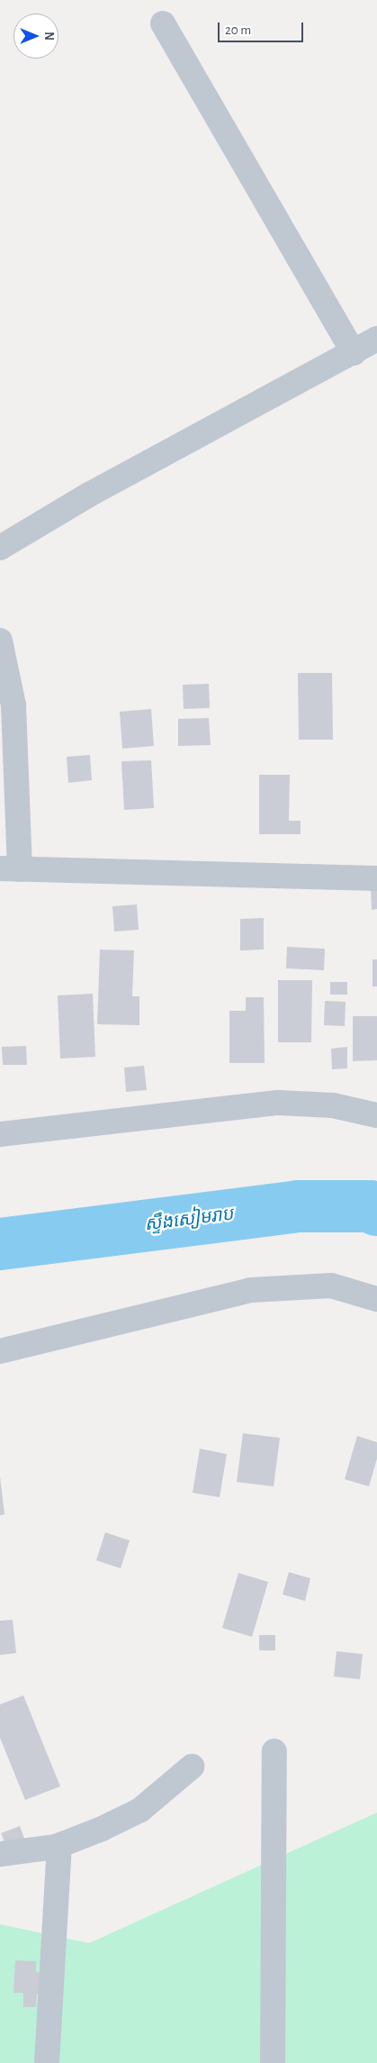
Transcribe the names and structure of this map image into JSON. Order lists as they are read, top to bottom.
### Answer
{
  "water": ["ស្ទឹងសៀមរាប"],
  "scale_bar": "20 m",
  "north": "right"
}
